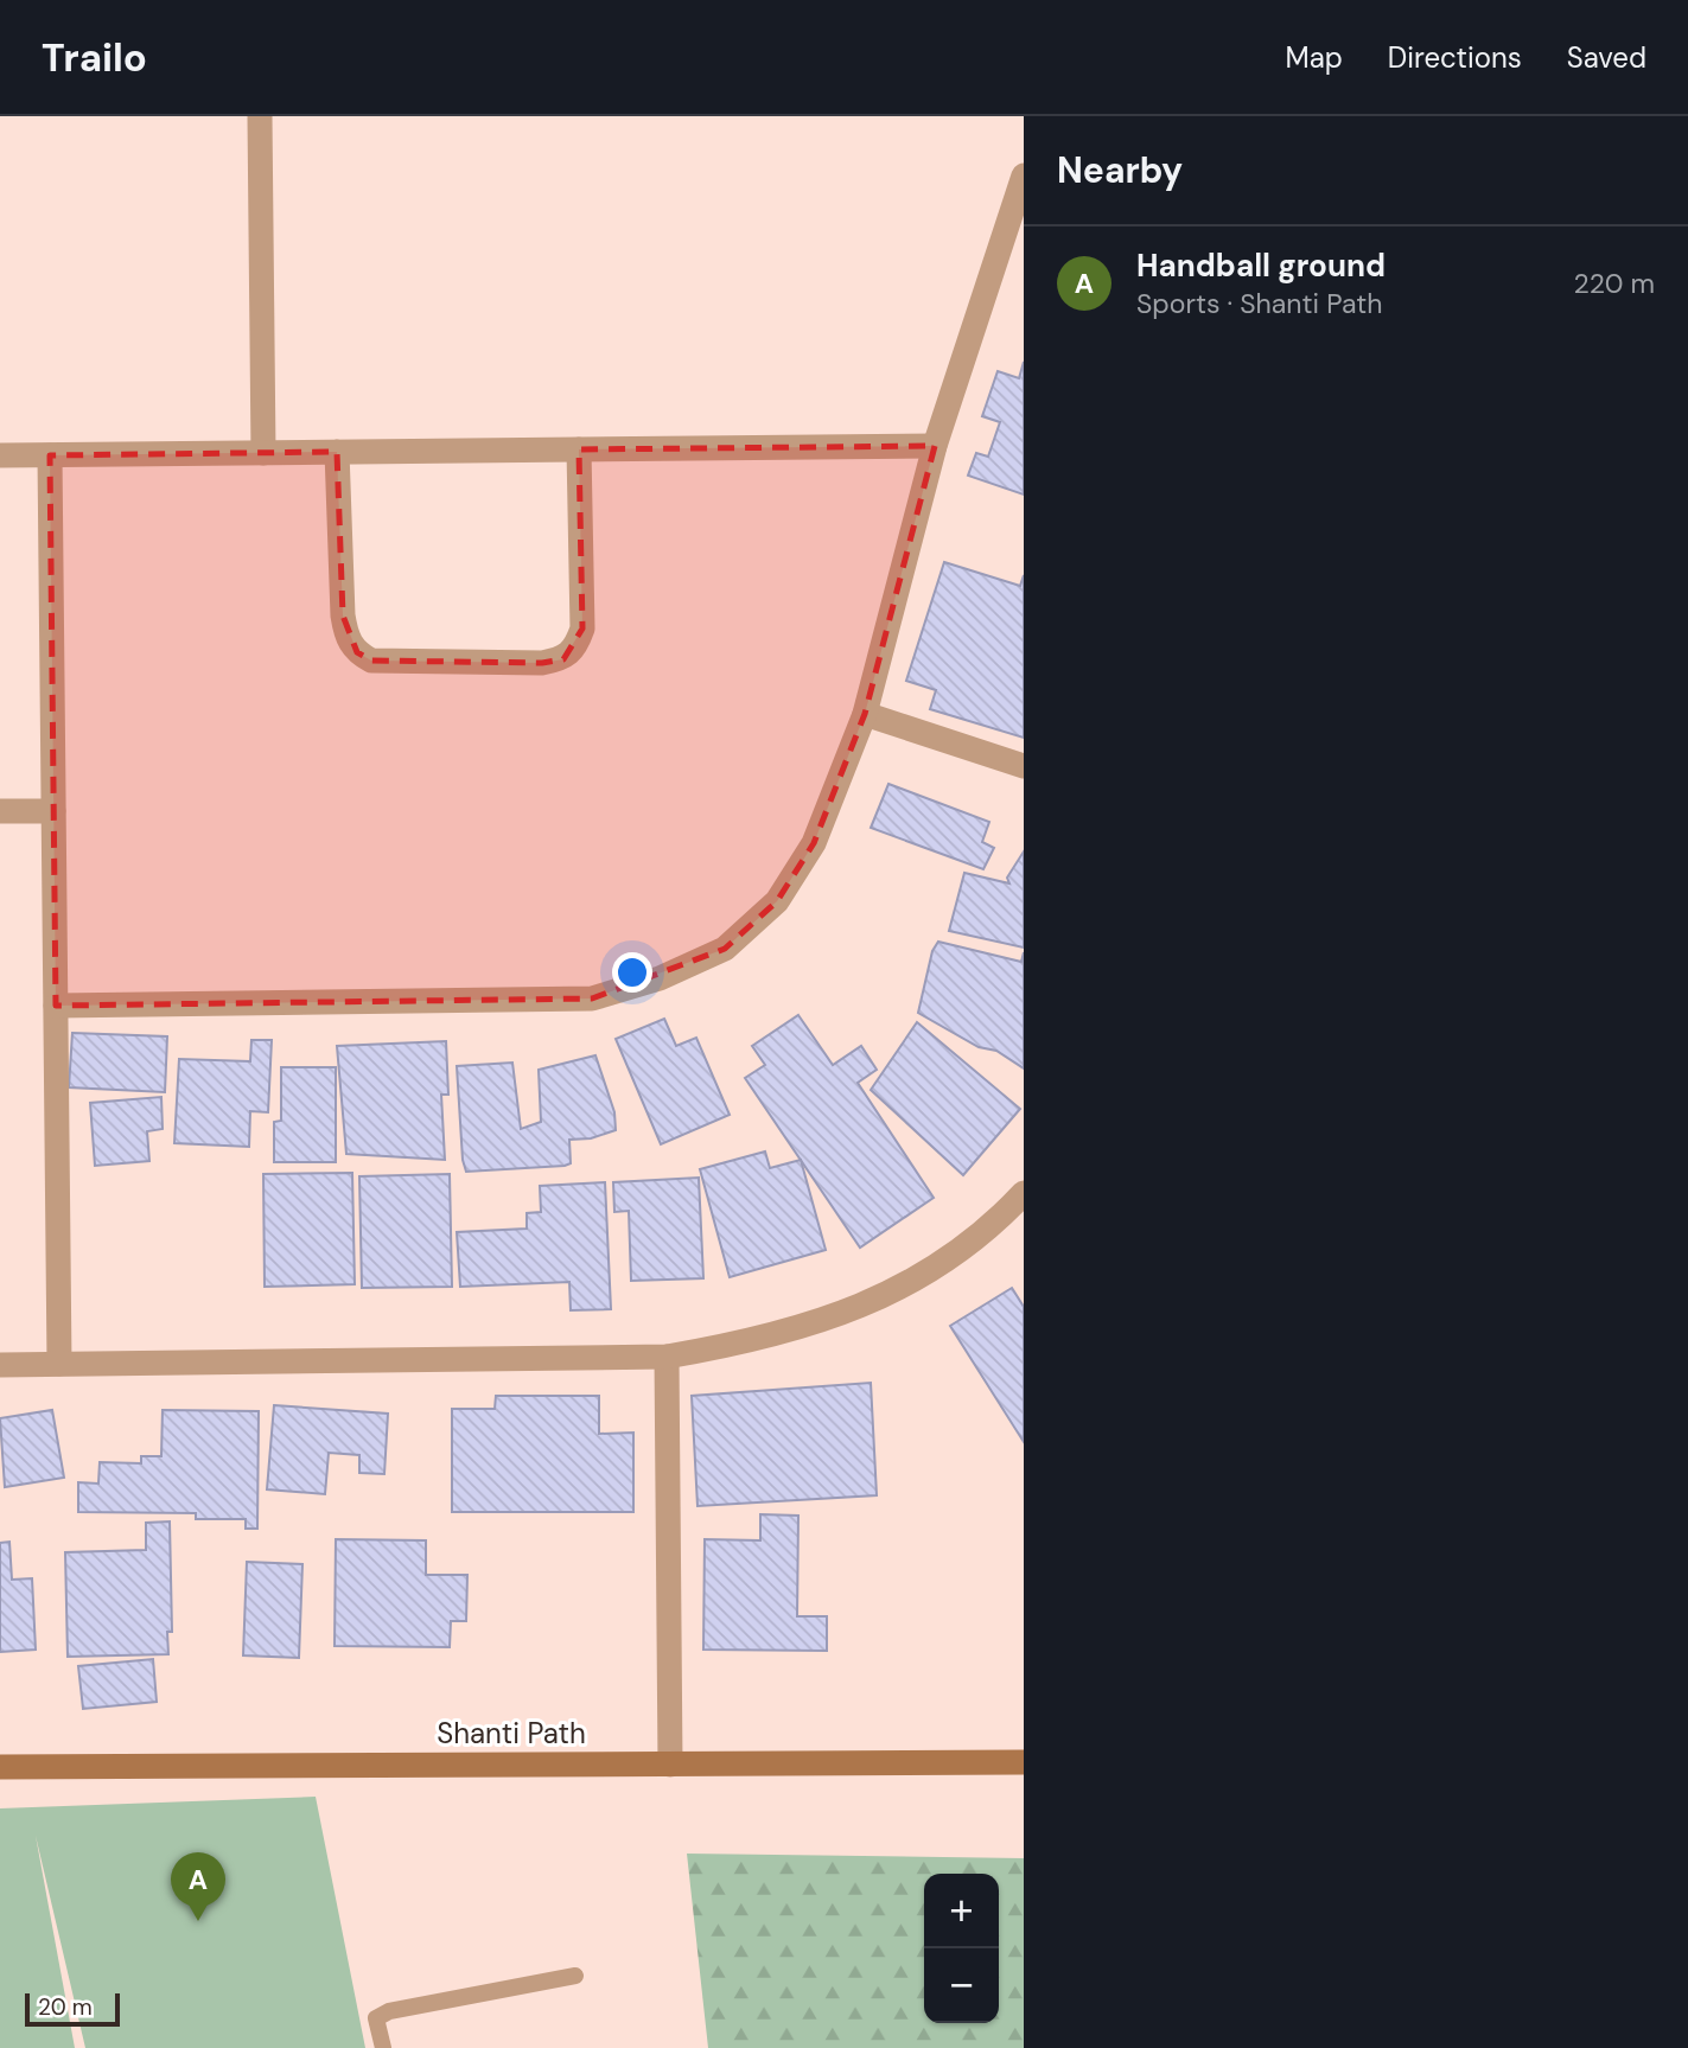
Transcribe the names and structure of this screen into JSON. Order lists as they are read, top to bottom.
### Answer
{
  "streets": {
    "main road": ["Shanti Path"]
  },
  "scale_bar": "20 m",
  "page": {
    "header": "Trailo",
    "nav": ["Map", "Directions", "Saved"],
    "heading": "Nearby",
    "list": [
      {
        "mark": "A",
        "name": "Handball ground",
        "note": "Sports · Shanti Path",
        "value": "220 m"
      }
    ],
    "pins": "A",
    "map_buttons": ["+", "−"],
    "scale": "20 m"
  }
}
